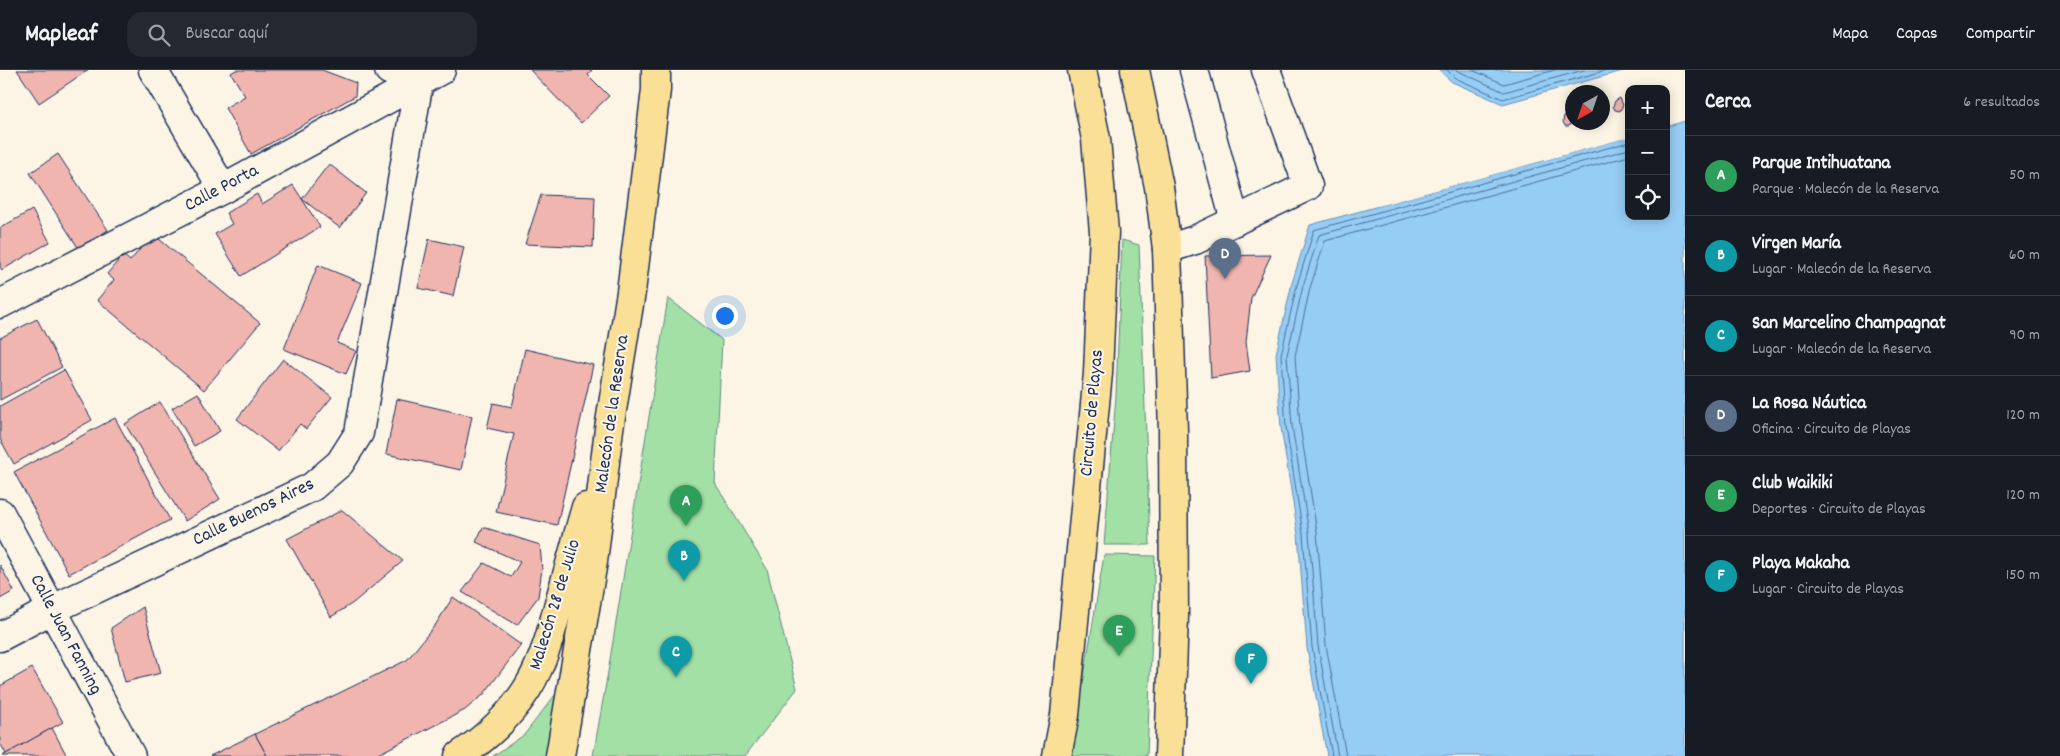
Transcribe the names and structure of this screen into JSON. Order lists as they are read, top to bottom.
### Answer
{
  "streets": {
    "main road": ["Circuito de Playas", "Malecón de la Reserva", "Malecón 28 de Julio"],
    "street": ["Calle Porta", "Calle Buenos Aires", "Calle Juan Fanning"]
  },
  "crossings": [
    ["Calle Porta", "Calle Buenos Aires"],
    ["Malecón de la Reserva", "Malecón 28 de Julio"],
    ["Calle Buenos Aires", "Calle Juan Fanning"]
  ],
  "north": "bottom left",
  "page": {
    "header": "Mapleaf",
    "search": "Buscar aquí",
    "nav": ["Mapa", "Capas", "Compartir"],
    "heading": ["Cerca", "6 resultados"],
    "map_buttons": ["+", "−"],
    "list": [
      {
        "mark": "A",
        "name": "Parque Intihuatana",
        "note": "Parque · Malecón de la Reserva",
        "value": "50 m"
      },
      {
        "mark": "B",
        "name": "Virgen María",
        "note": "Lugar · Malecón de la Reserva",
        "value": "60 m"
      },
      {
        "mark": "C",
        "name": "San Marcelino Champagnat",
        "note": "Lugar · Malecón de la Reserva",
        "value": "90 m"
      },
      {
        "mark": "D",
        "name": "La Rosa Náutica",
        "note": "Oficina · Circuito de Playas",
        "value": "120 m"
      },
      {
        "mark": "E",
        "name": "Club Waikiki",
        "note": "Deportes · Circuito de Playas",
        "value": "120 m"
      },
      {
        "mark": "F",
        "name": "Playa Makaha",
        "note": "Lugar · Circuito de Playas",
        "value": "150 m"
      }
    ],
    "pins": [
      "D",
      "A",
      "B",
      "E",
      "C",
      "F"
    ]
  }
}
